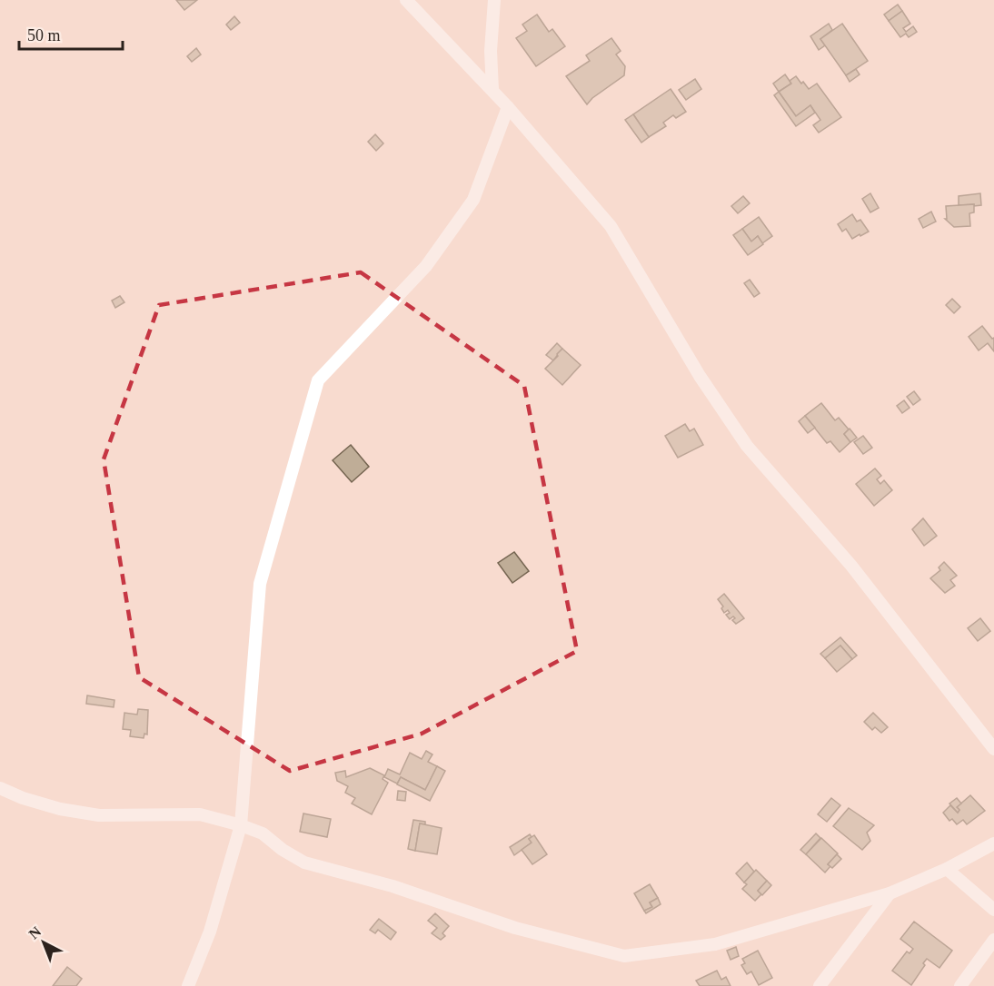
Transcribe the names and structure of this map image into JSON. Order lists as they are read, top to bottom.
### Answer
{
  "scale_bar": "50 m",
  "north": "top left"
}
